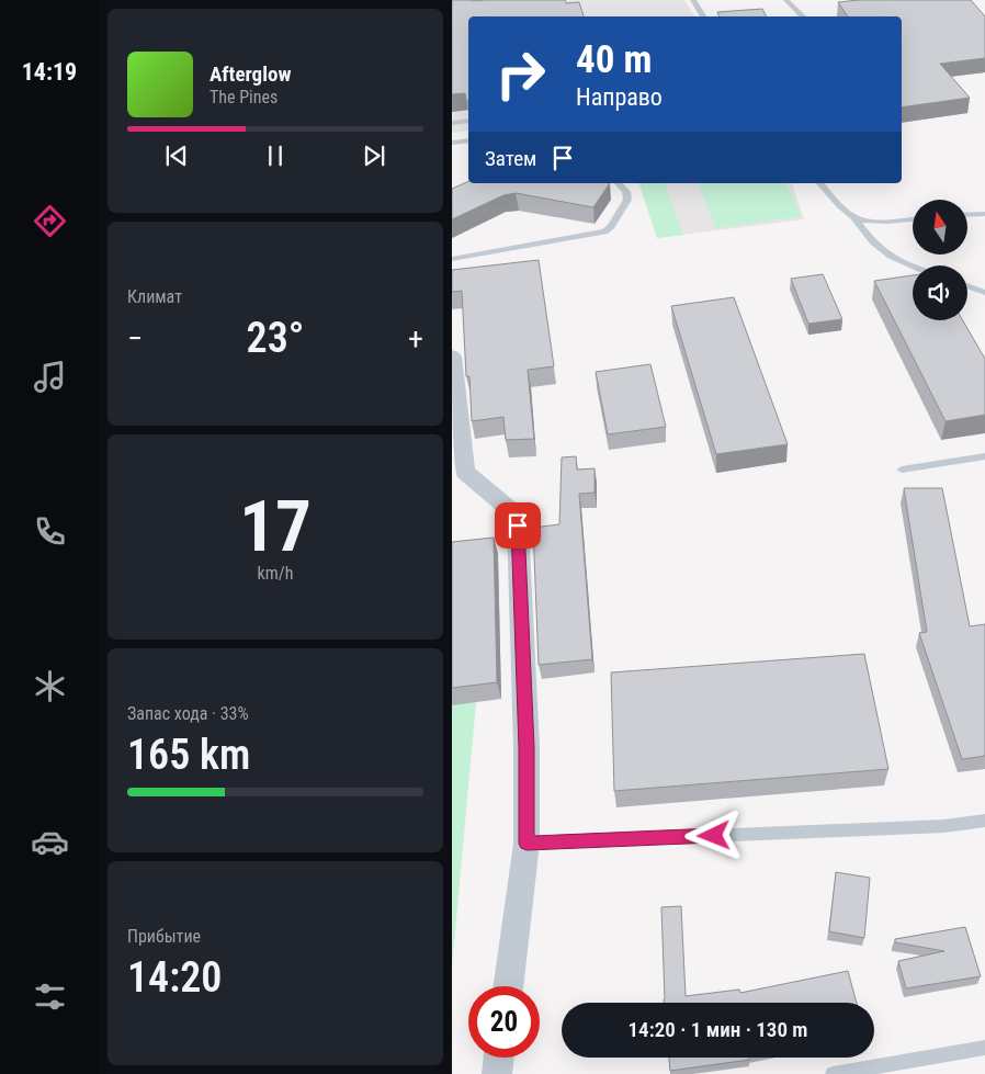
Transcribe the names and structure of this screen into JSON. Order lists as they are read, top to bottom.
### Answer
{
  "north": "top",
  "page": {
    "tabs": "14:19",
    "turn": ["40 m", "Направо"],
    "song": ["Afterglow", "The Pines"],
    "then": "Затем",
    "tile": [
      "Климат",
      ["17", "km/h"],
      ["Запас хода · 33%", "165 km"],
      ["Прибытие", "14:20"]
    ],
    "heat": ["−", "23°", "+"],
    "limit": "20",
    "trip": "14:20 · 1 мин · 130 m"
  }
}
